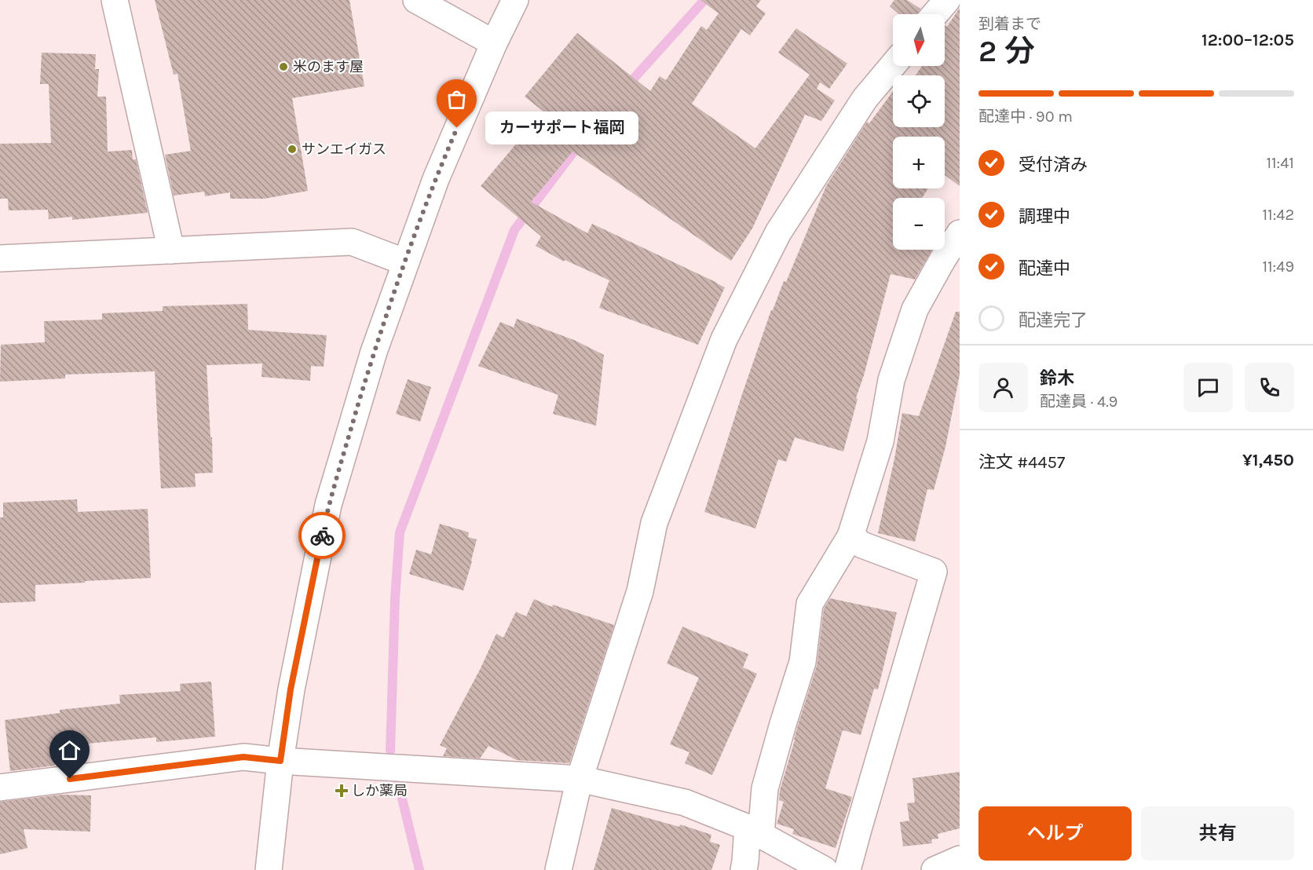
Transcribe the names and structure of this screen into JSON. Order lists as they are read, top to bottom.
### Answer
{
  "places": {
    "other": ["米のます屋", "カーサポート福岡", "サンエイガス"],
    "health": ["しか薬局"]
  },
  "north": "bottom",
  "page": {
    "heading": ["2 分", "到着まで", "12:00–12:05"],
    "panel": [
      "鈴木",
      "配達員 · 4.9",
      "注文 #4457",
      "¥1,450"
    ],
    "map_buttons": ["+", "−"],
    "bar": "配達中 · 90 m",
    "bubble": "カーサポート福岡",
    "list": [
      ["受付済み", "11:41"],
      ["調理中", "11:42"],
      ["配達中", "11:49"],
      "配達完了"
    ],
    "buttons": ["ヘルプ", "共有"]
  }
}
